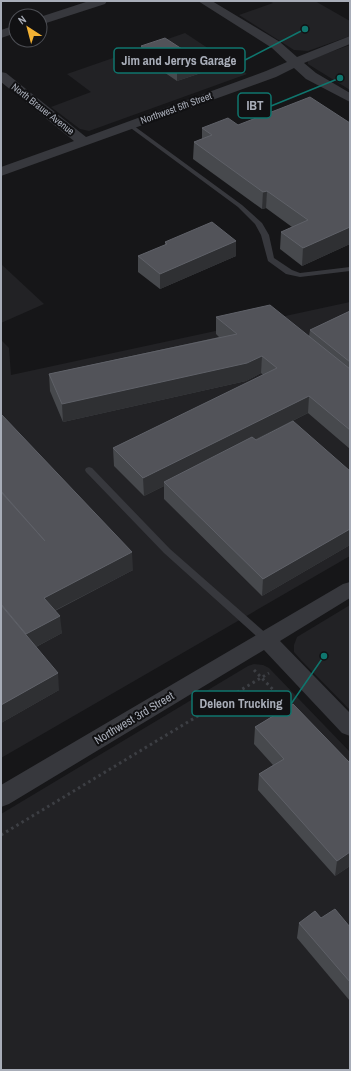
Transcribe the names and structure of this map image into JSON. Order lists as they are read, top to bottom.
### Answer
{
  "streets": {
    "street": ["Northwest 5th Street", "North Brauer Avenue", "Northwest 3rd Street"]
  },
  "crossings": [
    ["Northwest 5th Street", "North Brauer Avenue"]
  ],
  "places": ["Jim and Jerrys Garage", "IBT", "Deleon Trucking"],
  "north": "top left"
}
